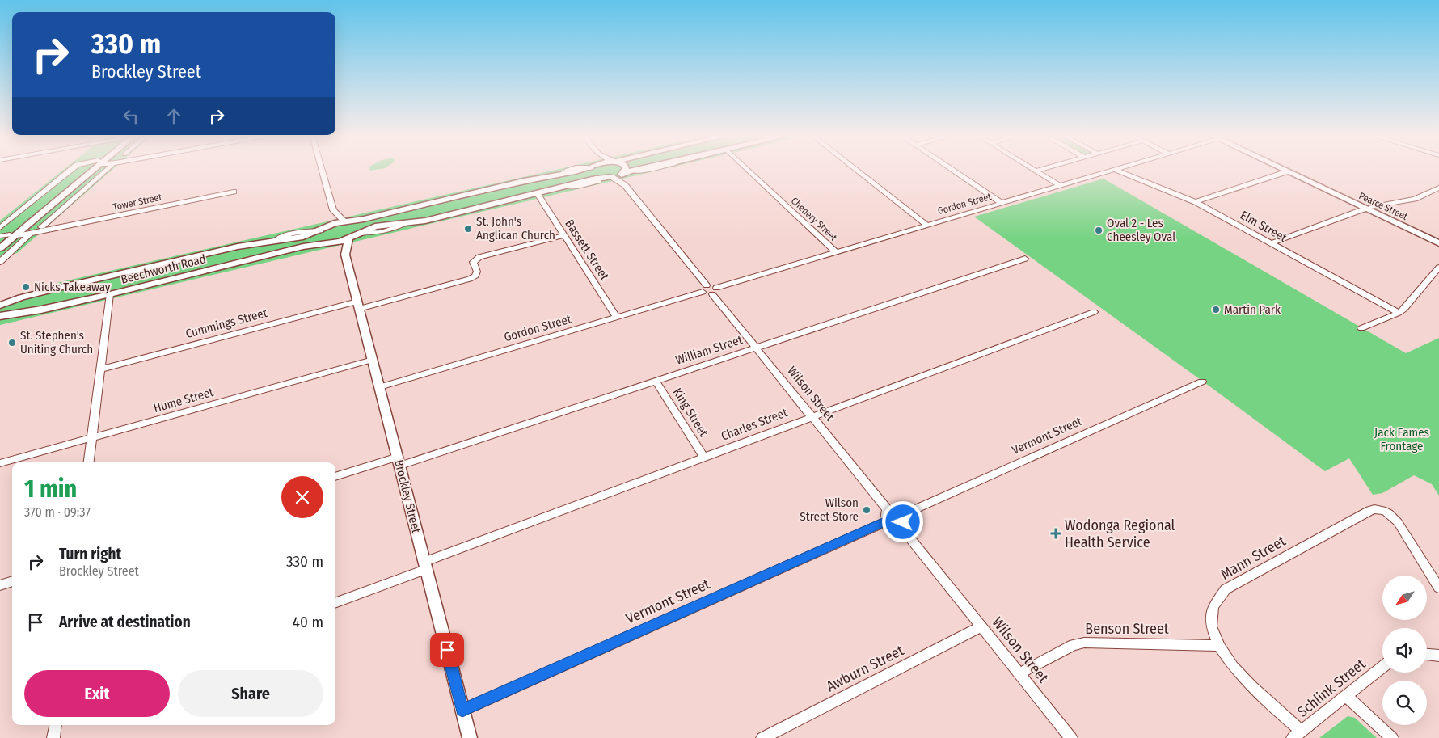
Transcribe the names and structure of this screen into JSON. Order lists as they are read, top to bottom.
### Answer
{
  "streets": {
    "main road": ["Pearce Street", "Beechworth Road", "Brockley Street"],
    "street": [
      "Tower Street",
      "Gordon Street",
      "Chenery Street",
      "Elm Street",
      "Bassett Street",
      "Cummings Street",
      "William Street",
      "Wilson Street",
      "Hume Street",
      "King Street",
      "Charles Street",
      "Vermont Street",
      "Mann Street",
      "Benson Street",
      "Awburn Street",
      "Schlink Street"
    ]
  },
  "crossings": [
    ["Gordon Street", "Chenery Street"],
    ["Gordon Street", "Elm Street"],
    ["Gordon Street", "Bassett Street"],
    ["Gordon Street", "Wilson Street"],
    ["Gordon Street", "Brockley Street"],
    ["Bassett Street", "Cummings Street"],
    ["Beechworth Road", "Brockley Street"],
    ["Cummings Street", "Brockley Street"],
    ["William Street", "Wilson Street"],
    ["William Street", "King Street"],
    ["William Street", "Brockley Street"],
    ["Wilson Street", "Charles Street"],
    ["Wilson Street", "Vermont Street"],
    ["Wilson Street", "Benson Street"],
    ["Wilson Street", "Awburn Street"],
    ["Hume Street", "Brockley Street"],
    ["King Street", "Charles Street"],
    ["Charles Street", "Brockley Street"],
    ["Vermont Street", "Brockley Street"],
    ["Mann Street", "Benson Street"],
    ["Mann Street", "Schlink Street"]
  ],
  "parks": ["Jack Eames Frontage"],
  "places": {
    "other": [
      "St. John's Anglican Church",
      "Oval 2 - Les Cheesley Oval",
      "Nicks Takeaway",
      "Martin Park",
      "St. Stephen's Uniting Church",
      "Wilson Street Store"
    ],
    "health": ["Wodonga Regional Health Service"]
  },
  "north": "bottom left",
  "page": {
    "turn": ["330 m", "Brockley Street"],
    "heading": ["1 min", "370 m · 09:37"],
    "list": [
      {
        "name": "Turn right",
        "note": "Brockley Street",
        "value": "330 m"
      },
      {
        "name": "Arrive at destination",
        "value": "40 m"
      }
    ],
    "buttons": ["Exit", "Share"]
  }
}
